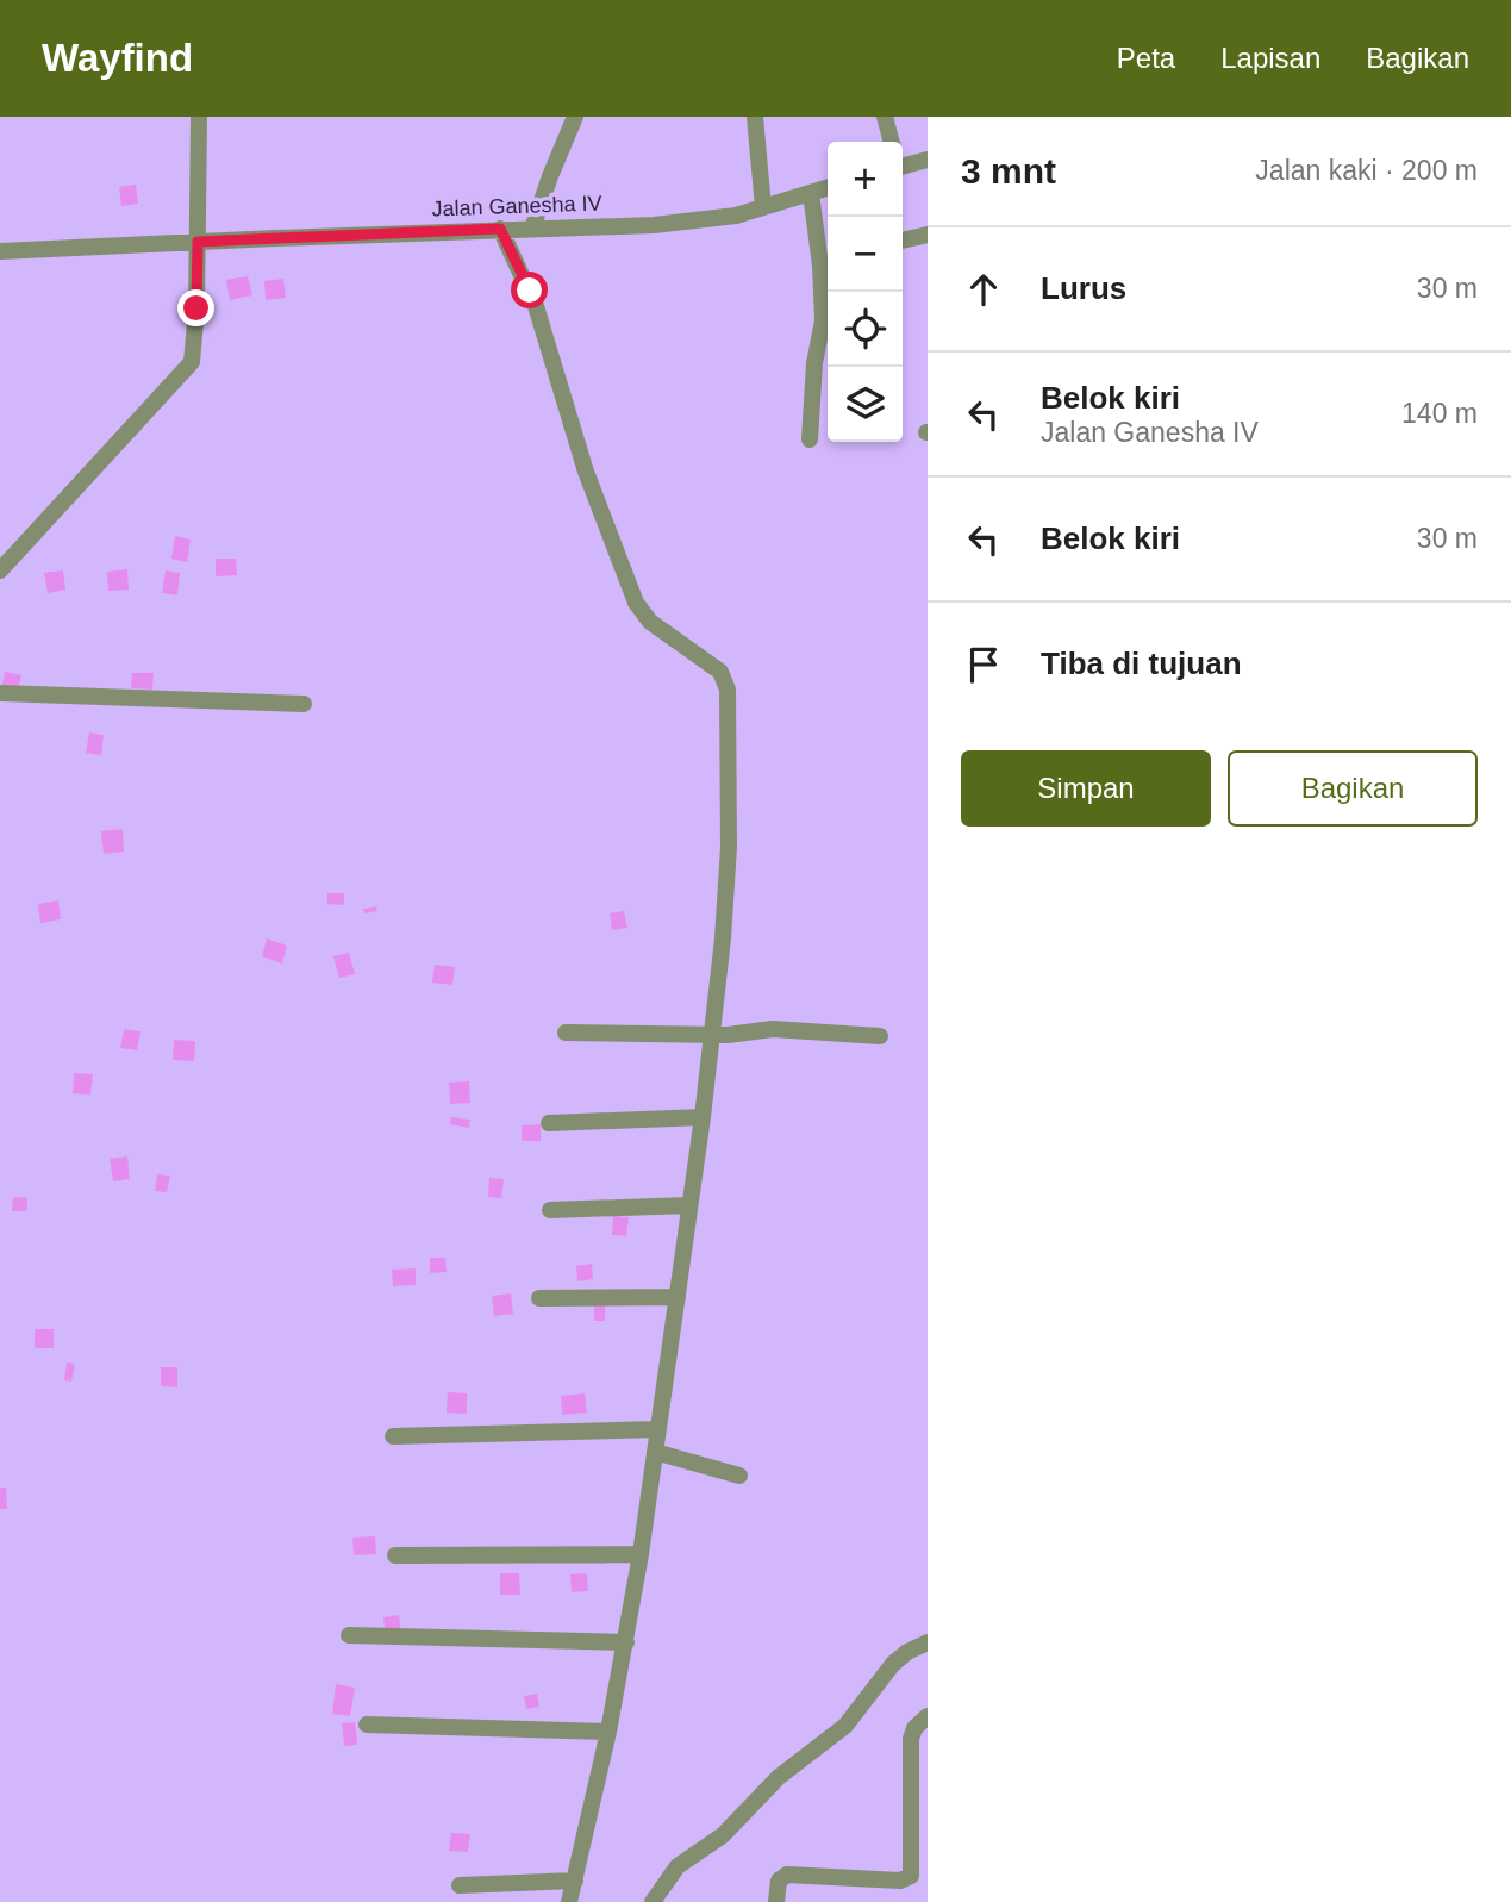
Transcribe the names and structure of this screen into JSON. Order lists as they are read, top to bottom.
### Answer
{
  "streets": {
    "street": ["Jalan Ganesha IV"]
  },
  "page": {
    "header": "Wayfind",
    "nav": ["Peta", "Lapisan", "Bagikan"],
    "heading": ["3 mnt", "Jalan kaki · 200 m"],
    "map_buttons": ["+", "−"],
    "list": [
      ["Lurus", "30 m"],
      ["Belok kiri", "Jalan Ganesha IV", "140 m"],
      ["Belok kiri", "30 m"],
      "Tiba di tujuan"
    ],
    "buttons": ["Simpan", "Bagikan"]
  }
}
